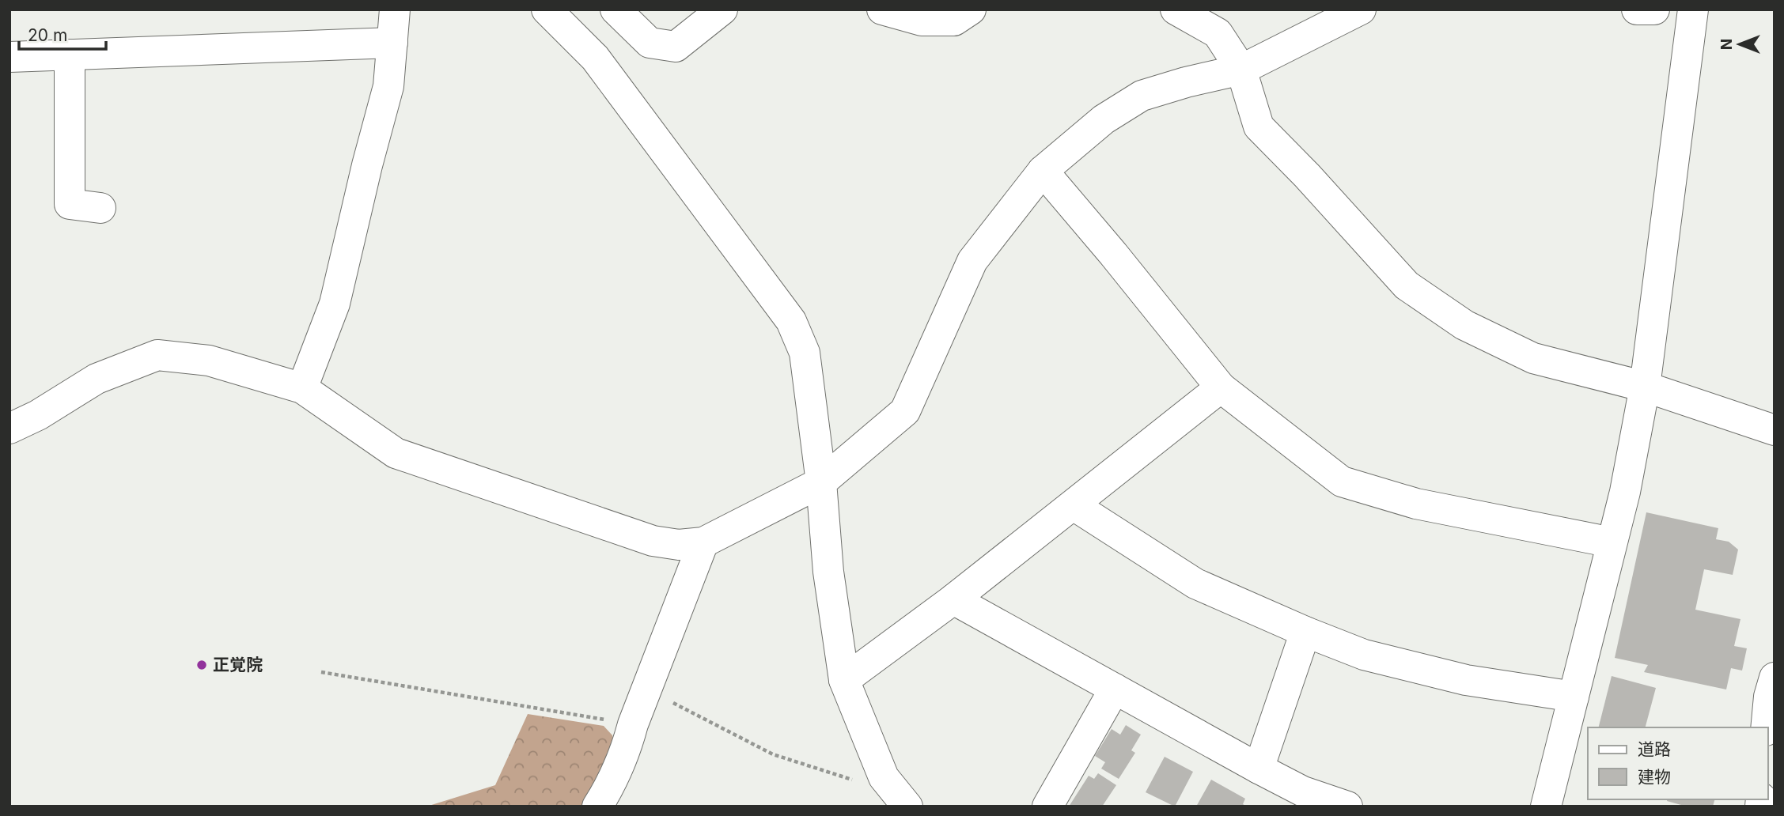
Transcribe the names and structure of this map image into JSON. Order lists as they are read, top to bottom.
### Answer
{
  "places": ["正覚院"],
  "legend": ["道路", "建物"],
  "scale_bar": "20 m",
  "north": "left"
}
